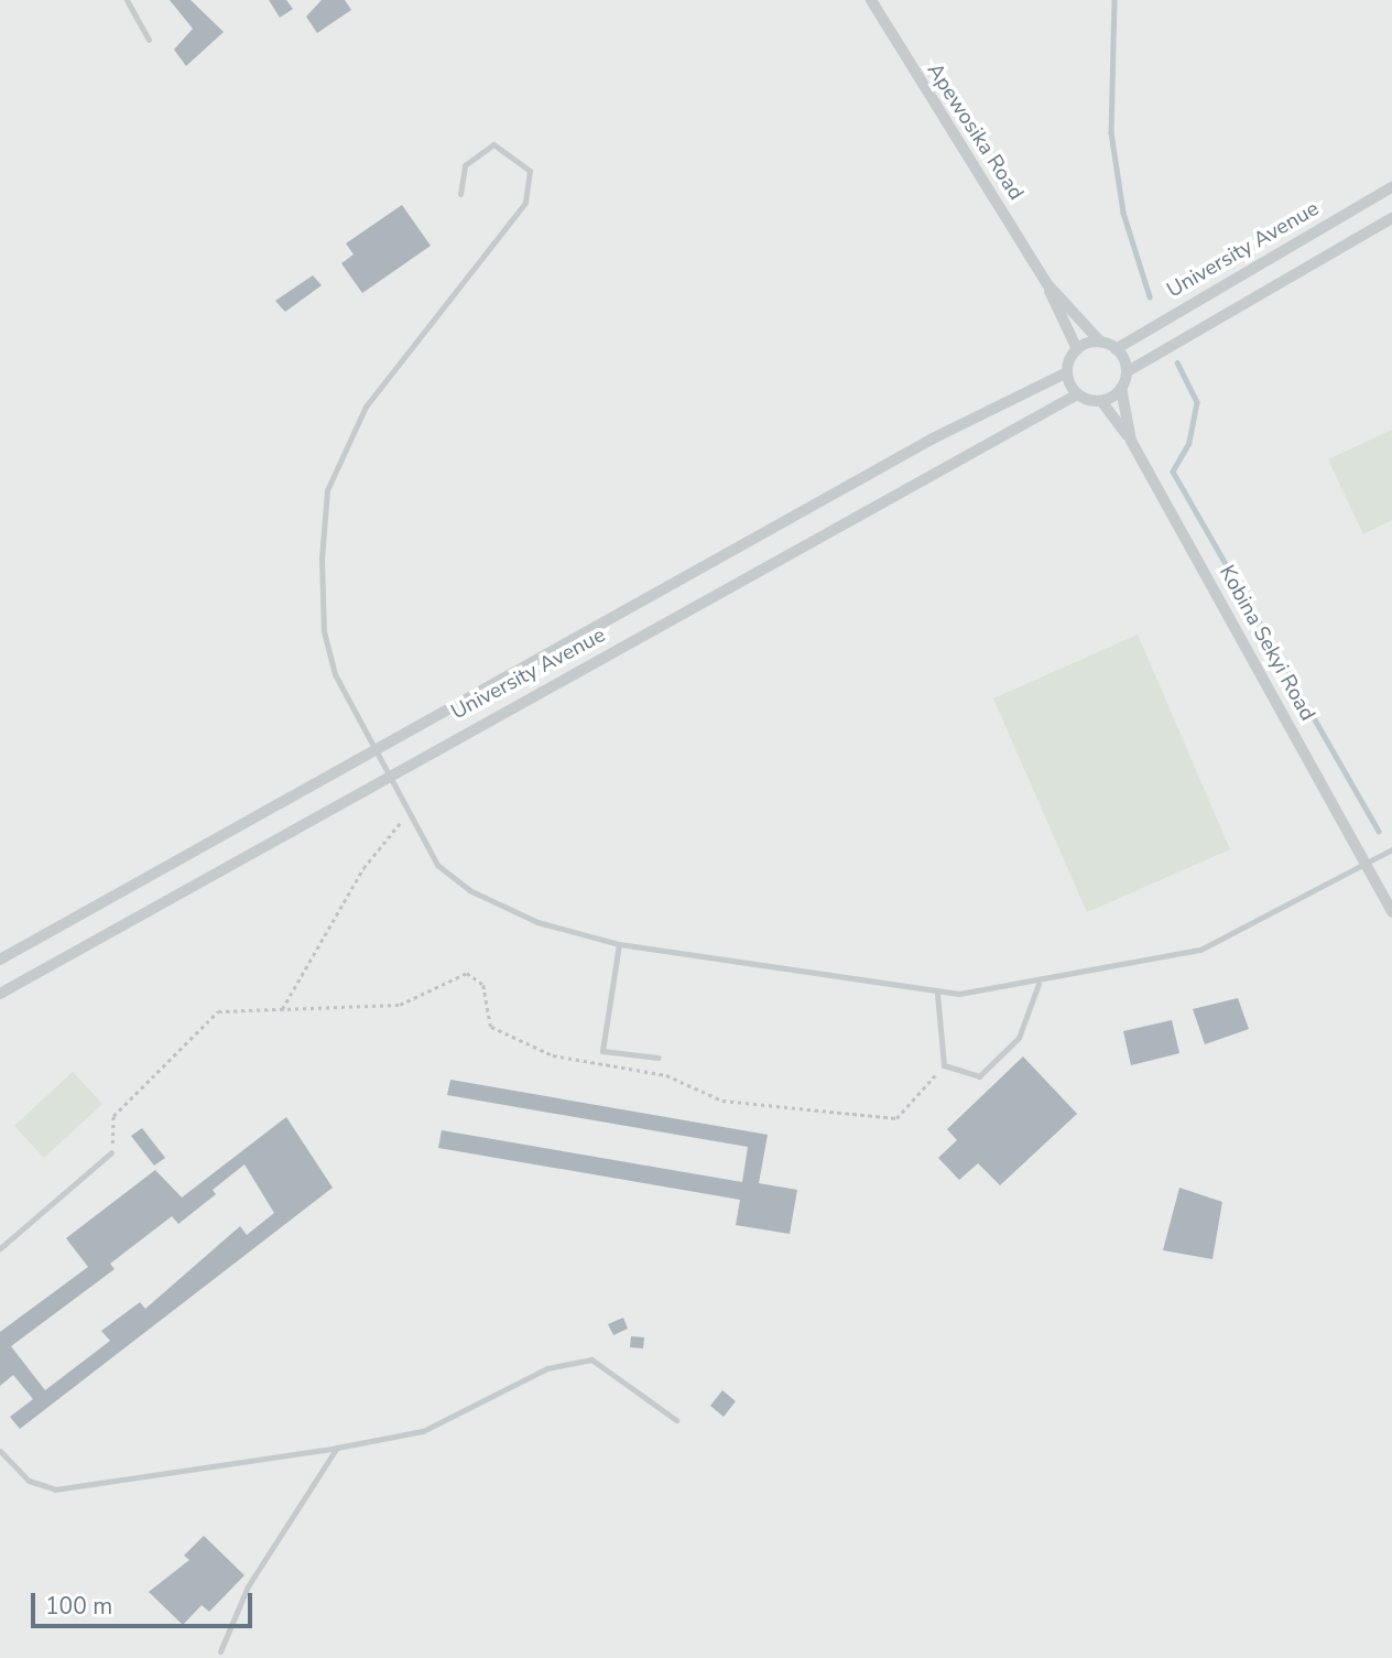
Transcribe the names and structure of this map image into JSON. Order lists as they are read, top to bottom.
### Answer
{
  "streets": {
    "street": ["Apewosika Road", "University Avenue", "Kobina Sekyi Road"]
  },
  "crossings": [
    ["University Avenue", "Kobina Sekyi Road"]
  ],
  "scale_bar": "100 m"
}
